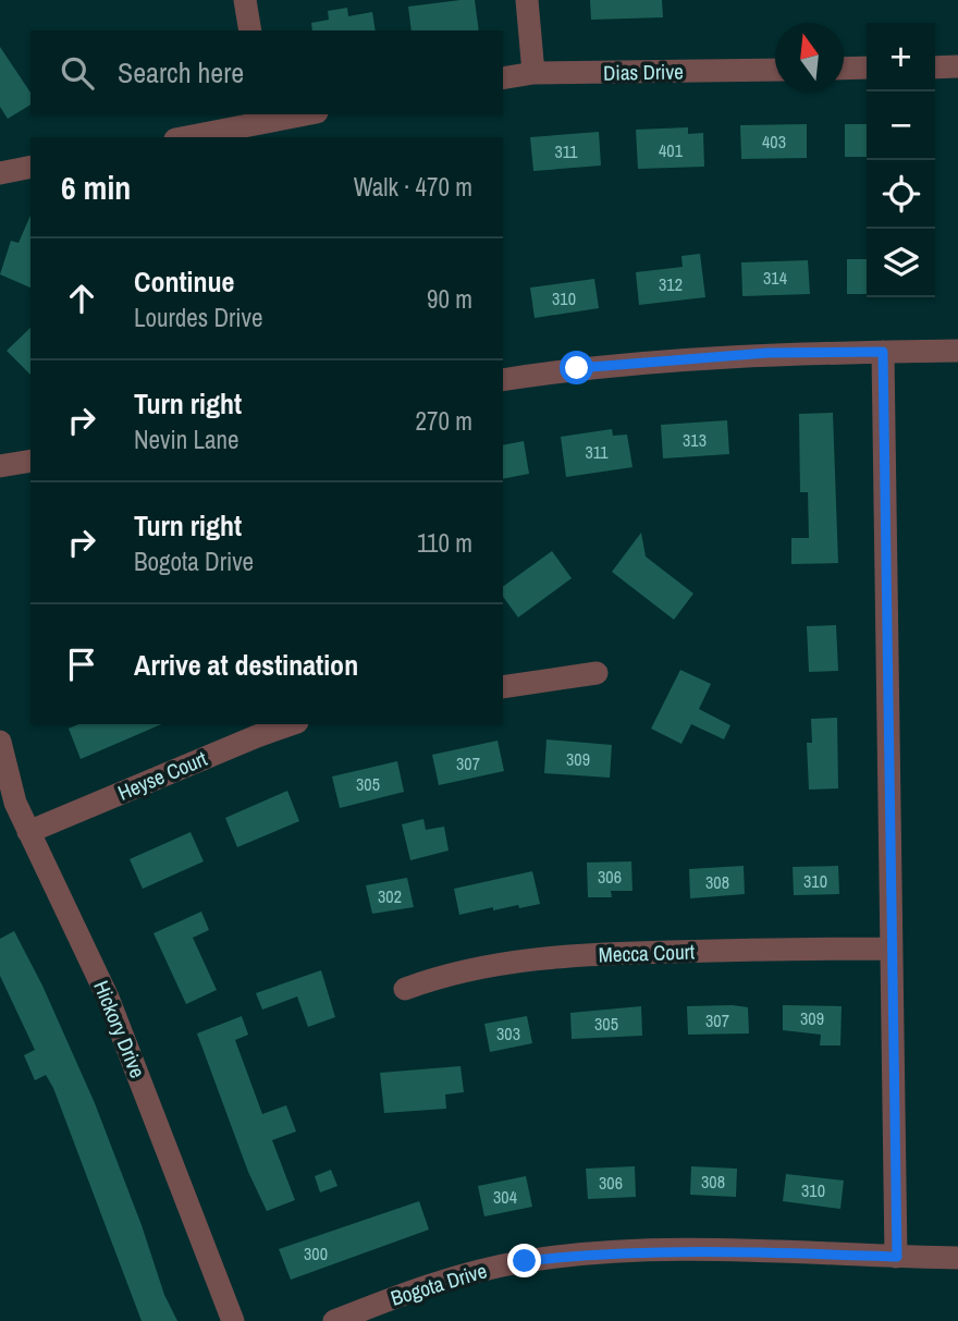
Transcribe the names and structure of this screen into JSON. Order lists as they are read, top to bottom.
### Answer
{
  "streets": {
    "street": [
      "Dias Drive",
      "Heyse Court",
      "Mecca Court",
      "Hickory Drive",
      "Bogota Drive"
    ]
  },
  "crossings": [
    ["Heyse Court", "Hickory Drive"]
  ],
  "house_numbers": [
    "403",
    "401",
    "311",
    "314",
    "312",
    "310",
    "313",
    "311",
    "309",
    "307",
    "305",
    "306",
    "310",
    "308",
    "302",
    "309",
    "307",
    "305",
    "303",
    "308",
    "306",
    "310",
    "304",
    "300"
  ],
  "north": "top",
  "page": {
    "map_buttons": ["+", "−"],
    "search": "Search here",
    "heading": ["6 min", "Walk · 470 m"],
    "list": [
      ["Continue", "Lourdes Drive", "90 m"],
      ["Turn right", "Nevin Lane", "270 m"],
      ["Turn right", "Bogota Drive", "110 m"],
      "Arrive at destination"
    ]
  }
}
